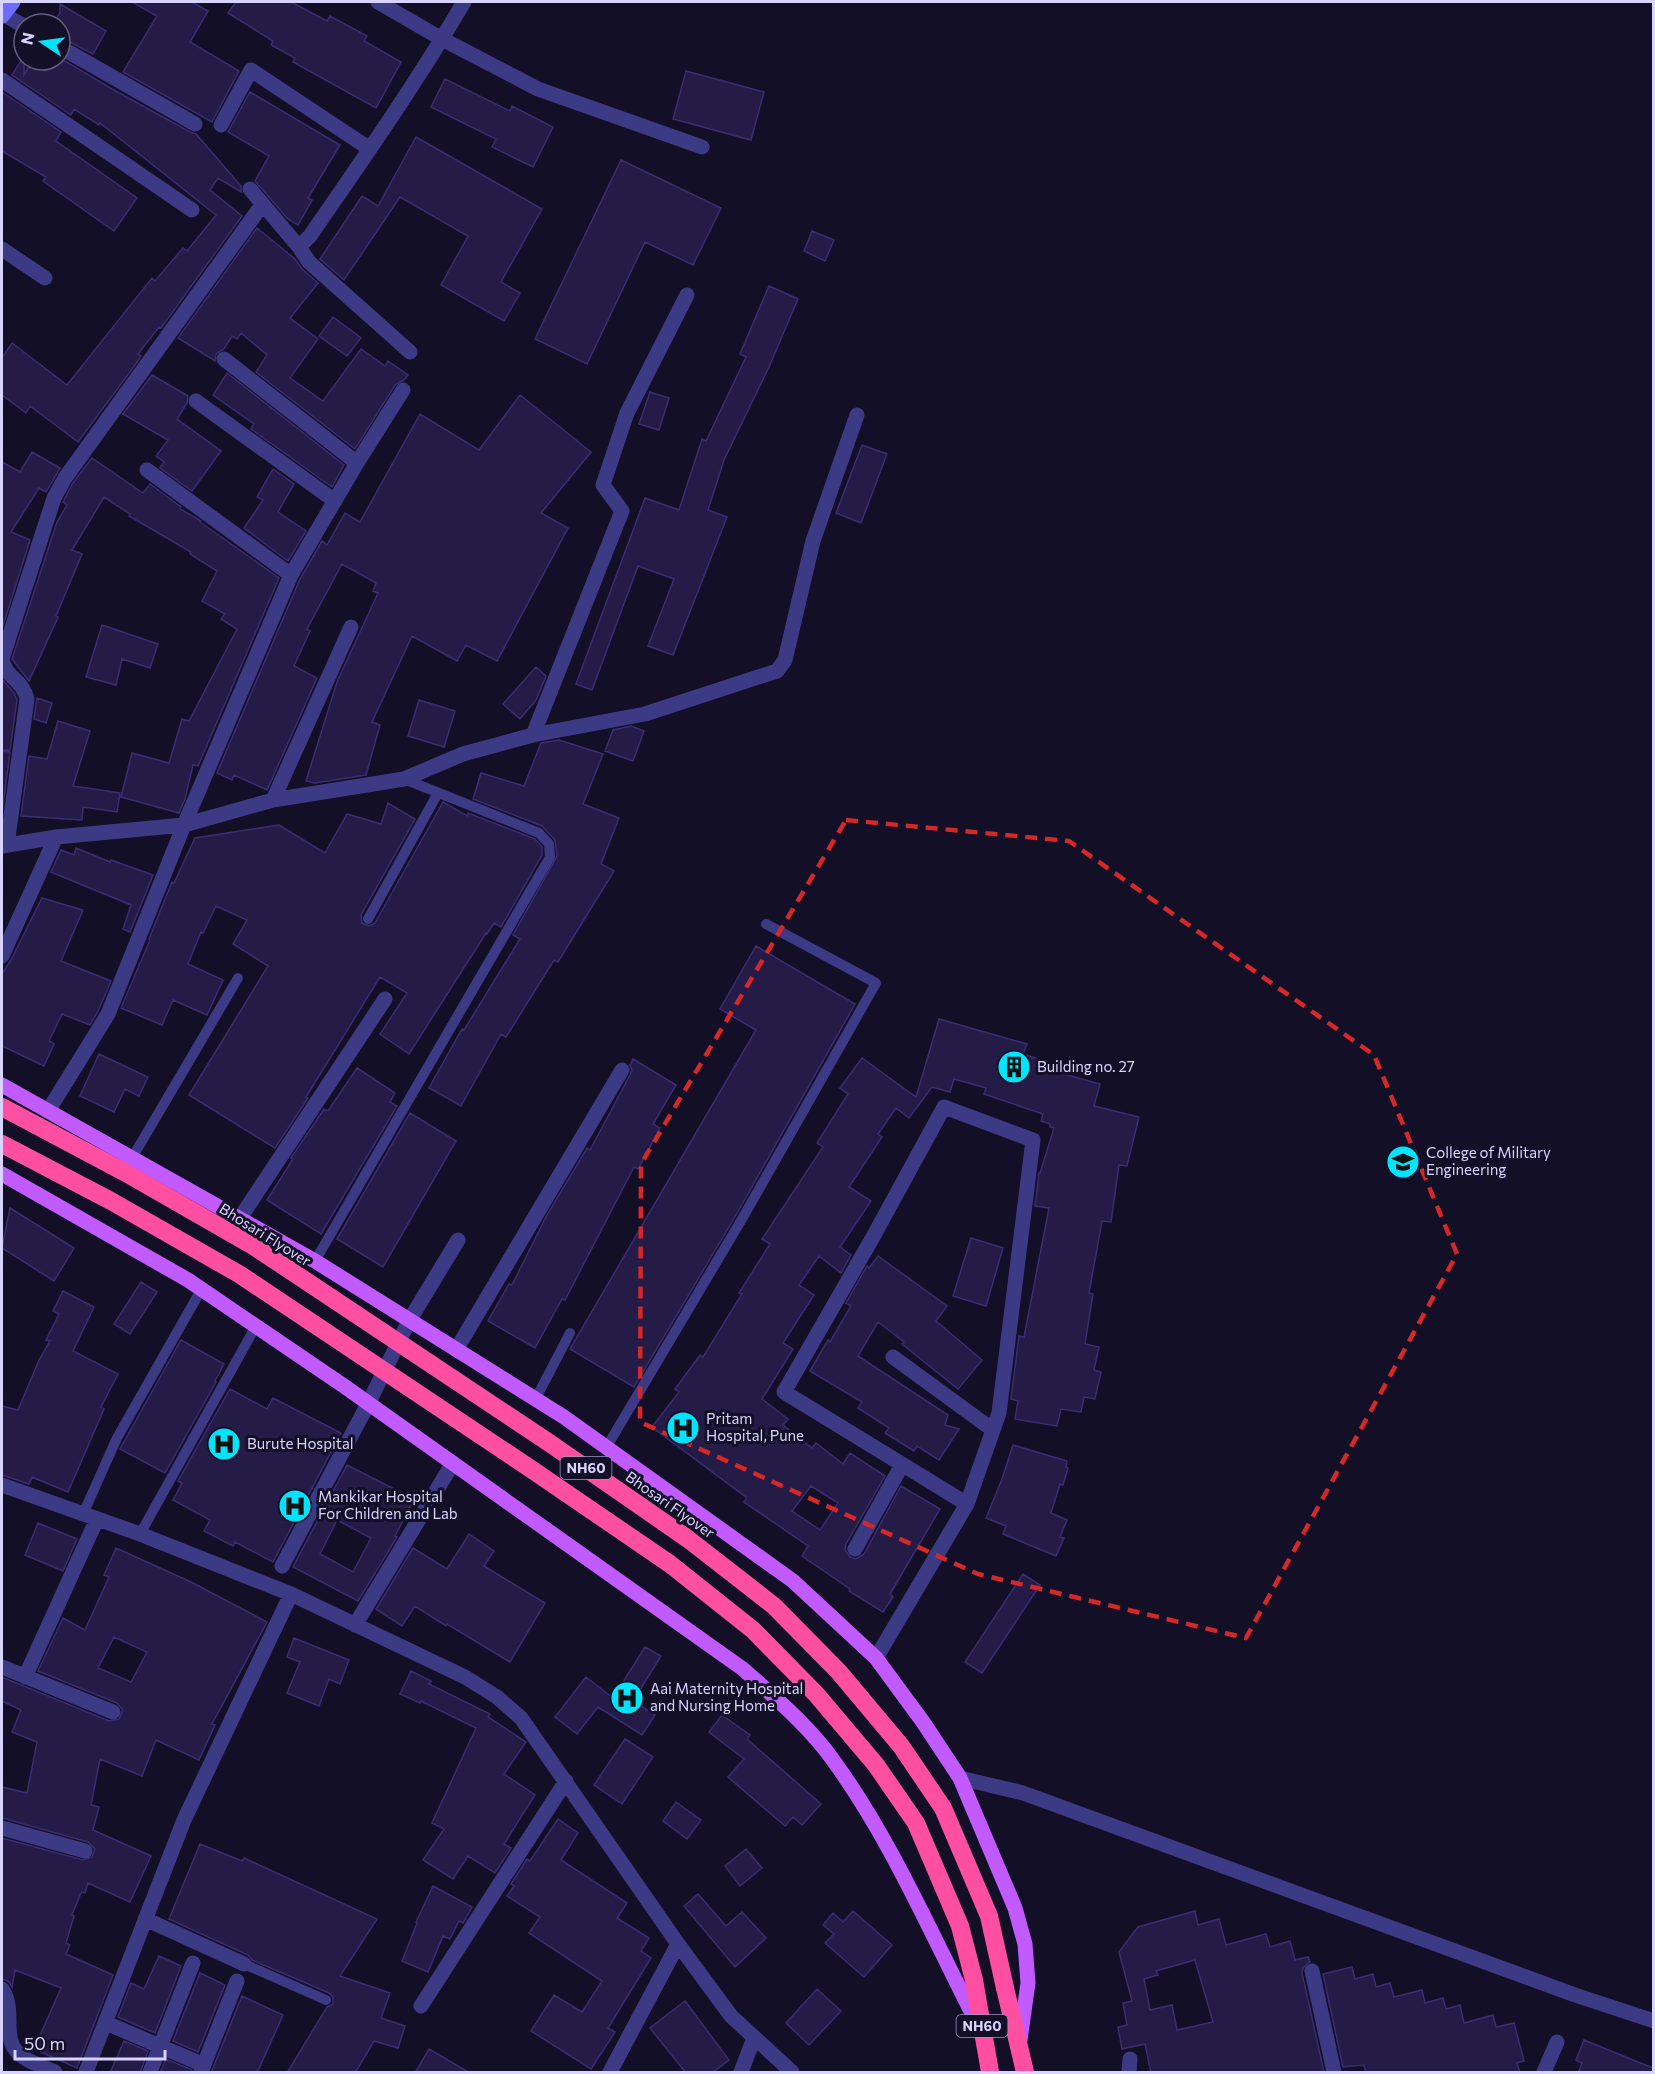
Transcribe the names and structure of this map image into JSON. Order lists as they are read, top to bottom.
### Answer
{
  "streets": {
    "highway": ["Bhosari Flyover", "NH60"]
  },
  "crossings": [
    ["Bhosari Flyover", "NH60"]
  ],
  "places": {
    "building": ["Building no. 27"],
    "school or university": ["College of Military Engineering"],
    "hospital": [
      "Pritam Hospital, Pune",
      "Burute Hospital",
      "Mankikar Hospital For Children and Lab",
      "Aai Maternity Hospital and Nursing Home"
    ]
  },
  "scale_bar": "50 m",
  "north": "left"
}
